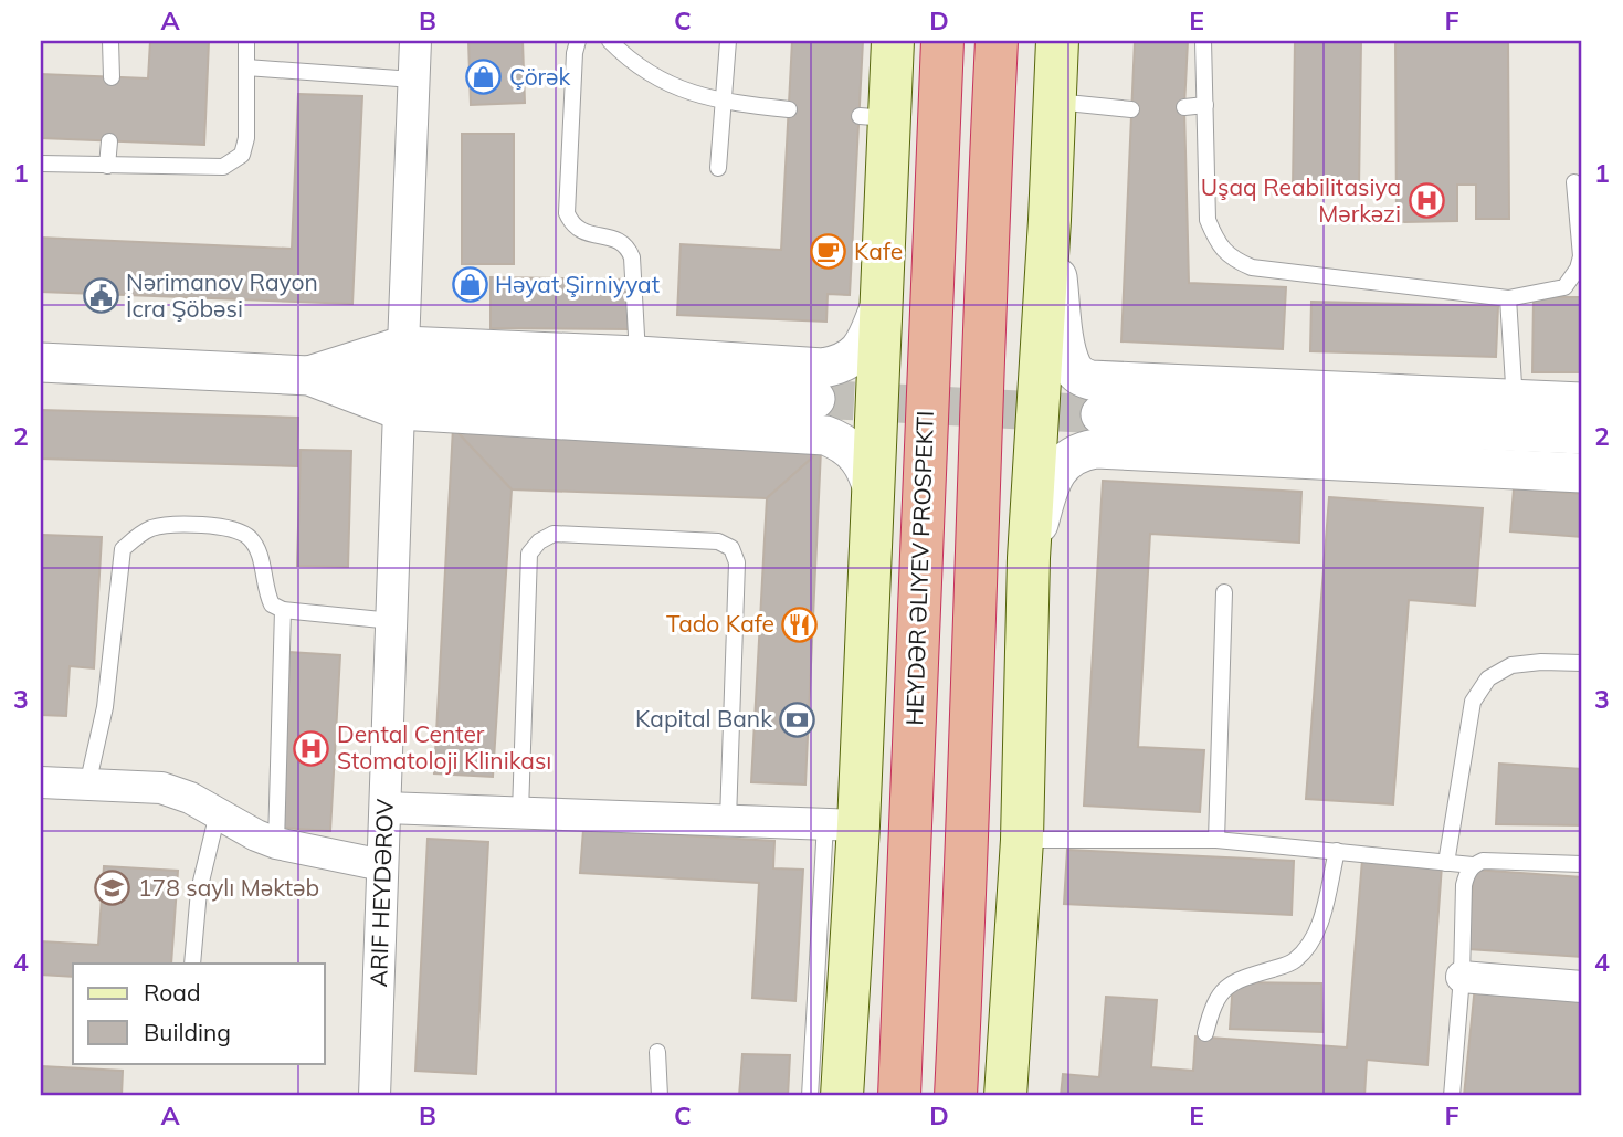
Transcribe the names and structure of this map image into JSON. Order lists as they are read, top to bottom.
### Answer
{
  "streets": {
    "highway": ["HEYDƏR ƏLIYEV PROSPEKTI"],
    "street": ["ARIF HEYDƏROV"]
  },
  "places": {
    "shop": ["Çörək", "Həyat Şirniyyat"],
    "hospital": ["Uşaq Reabilitasiya Mərkəzi", "Dental Center Stomatoloji Klinikası"],
    "cafe": ["Kafe"],
    "public building": ["Nərimanov Rayon İcra Şöbəsi"],
    "restaurant": ["Tado Kafe"],
    "bank": ["Kapital Bank"],
    "school or university": ["178 saylı Məktəb"]
  },
  "legend": ["Road", "Building"],
  "grid": {
    "columns": [
      "A",
      "B",
      "C",
      "D",
      "E",
      "F"
    ],
    "rows": [
      "1",
      "2",
      "3",
      "4"
    ]
  }
}
